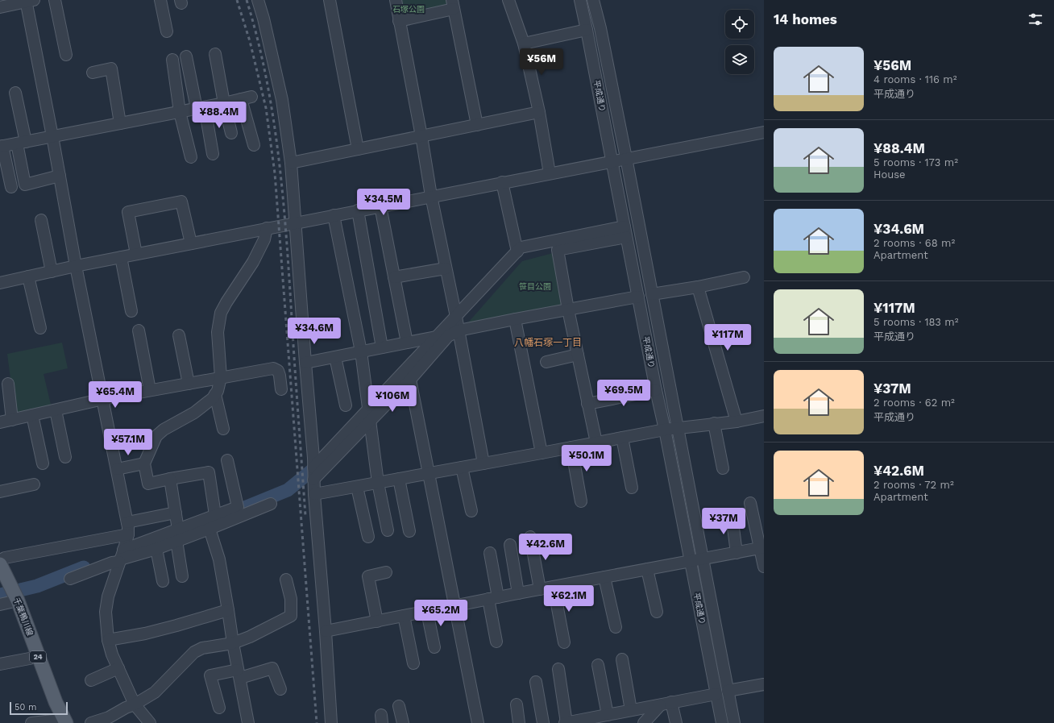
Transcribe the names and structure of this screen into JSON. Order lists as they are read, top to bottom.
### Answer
{
  "streets": {
    "main road": ["千葉鴨川線", "24"],
    "street": ["平成通り"]
  },
  "districts": ["八幡石塚一丁目"],
  "parks": ["石塚公園", "笹目公園"],
  "scale_bar": "50 m",
  "page": {
    "heading": "14 homes",
    "list": [
      {
        "name": "¥56M",
        "note": "4 rooms · 116 m² · 平成通り"
      },
      {
        "name": "¥88.4M",
        "note": "5 rooms · 173 m² · House"
      },
      {
        "name": "¥34.6M",
        "note": "2 rooms · 68 m² · Apartment"
      },
      {
        "name": "¥117M",
        "note": "5 rooms · 183 m² · 平成通り"
      },
      {
        "name": "¥37M",
        "note": "2 rooms · 62 m² · 平成通り"
      },
      {
        "name": "¥42.6M",
        "note": "2 rooms · 72 m² · Apartment"
      }
    ],
    "price": [
      "¥56M",
      "¥88.4M",
      "¥34.5M",
      "¥34.6M",
      "¥117M",
      "¥69.5M",
      "¥65.4M",
      "¥106M",
      "¥57.1M",
      "¥50.1M",
      "¥37M",
      "¥42.6M",
      "¥62.1M",
      "¥65.2M"
    ],
    "scale": "50 m"
  }
}
